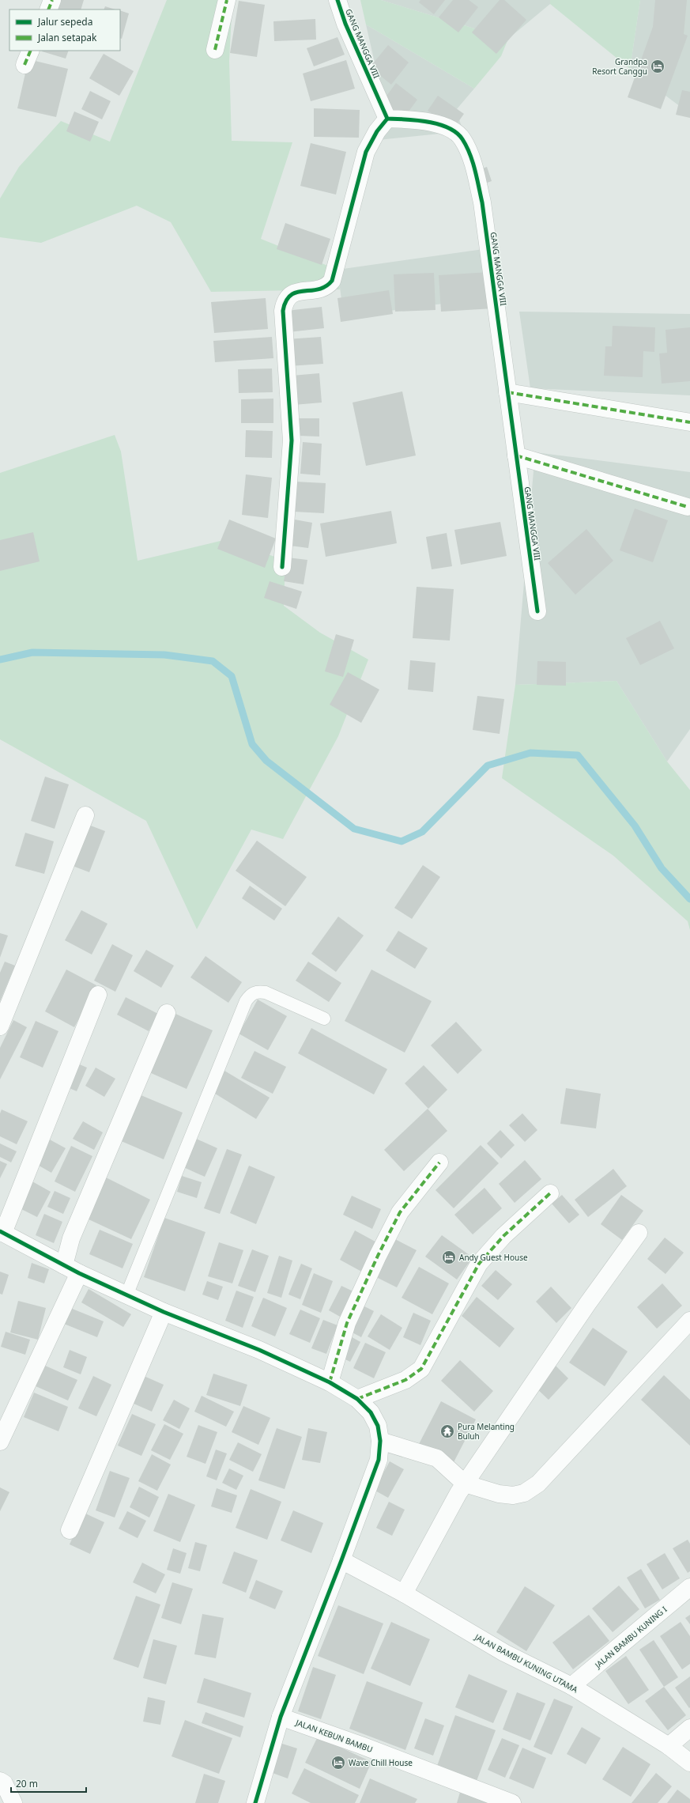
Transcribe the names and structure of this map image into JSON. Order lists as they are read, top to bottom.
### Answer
{
  "streets": {
    "street": [
      "GANG MANGGA VIII",
      "JALAN BAMBU KUNING I",
      "JALAN BAMBU KUNING UTAMA",
      "JALAN KEBUN BAMBU"
    ]
  },
  "crossings": [
    ["JALAN BAMBU KUNING I", "JALAN BAMBU KUNING UTAMA"]
  ],
  "places": {
    "hotel": ["Grandpa Resort Canggu", "Andy Guest House", "Wave Chill House"],
    "temple": ["Pura Melanting Buluh"]
  },
  "legend": ["Jalur sepeda", "Jalan setapak"],
  "scale_bar": "20 m"
}
